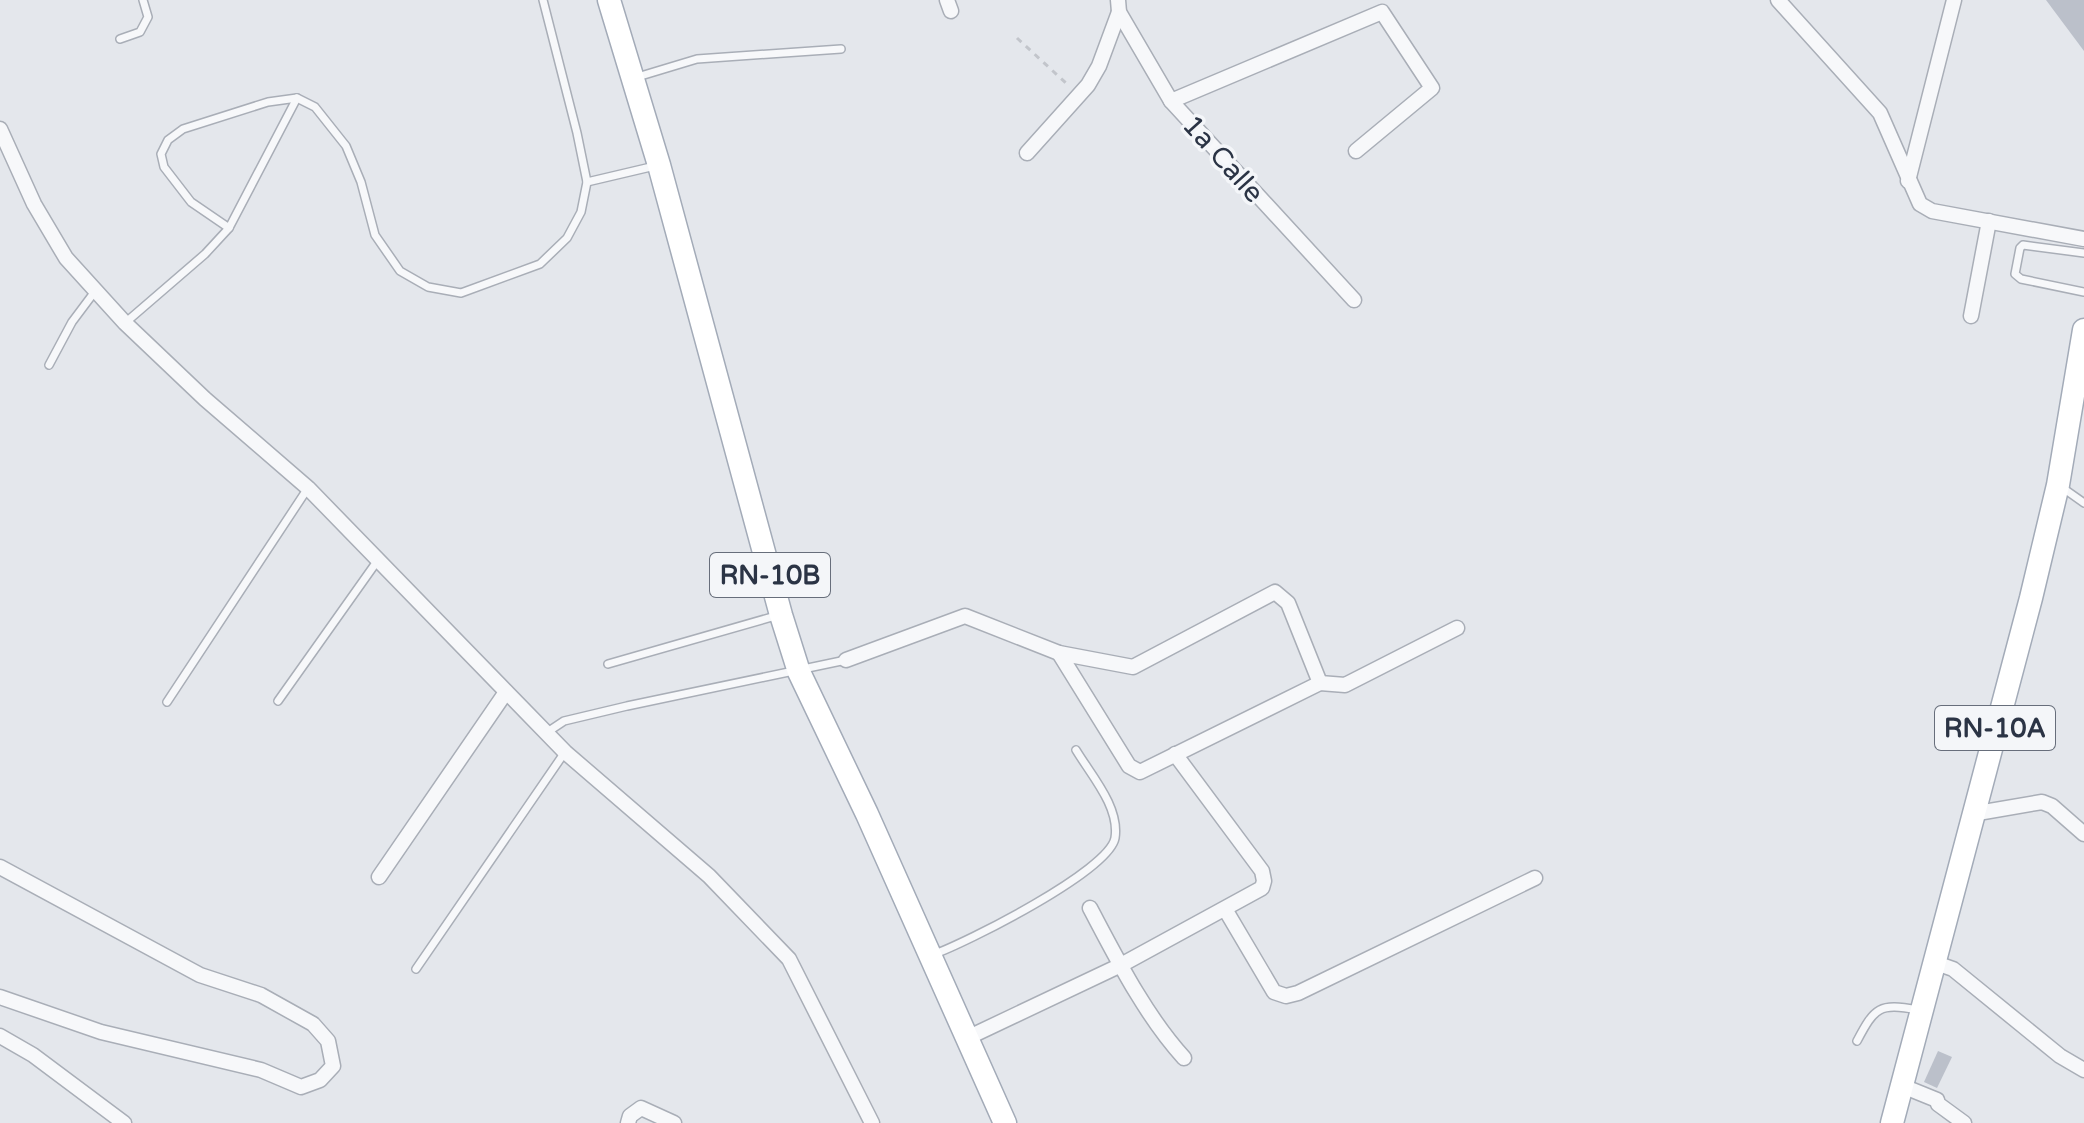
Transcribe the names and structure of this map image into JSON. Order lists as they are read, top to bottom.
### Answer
{
  "streets": {
    "main road": ["RN-10B", "RN-10A"],
    "street": ["1a Calle"]
  }
}
